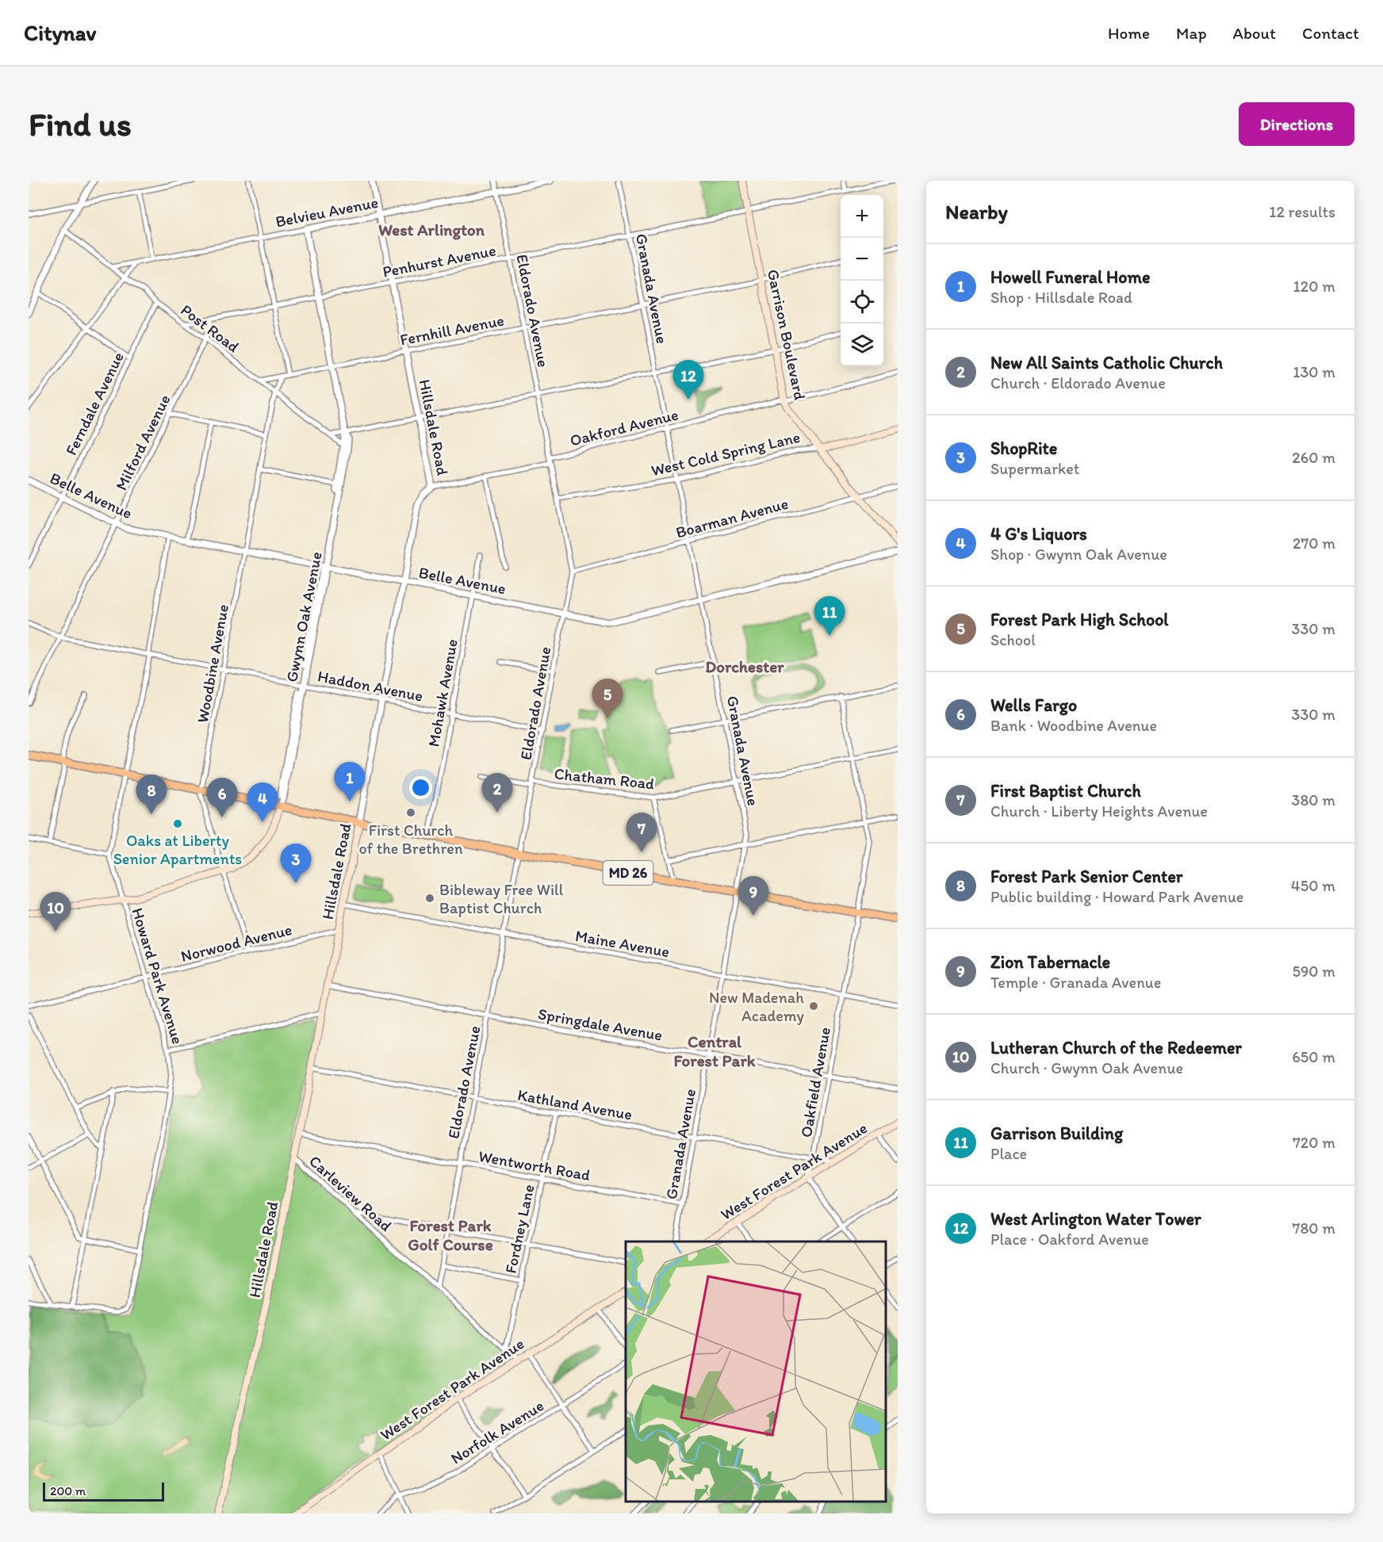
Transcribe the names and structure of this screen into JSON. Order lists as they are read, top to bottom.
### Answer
{
  "streets": {
    "main road": [
      "Garrison Boulevard",
      "Hillsdale Road",
      "West Cold Spring Lane",
      "Gwynn Oak Avenue",
      "MD 26",
      "West Forest Park Avenue"
    ],
    "street": [
      "Belvieu Avenue",
      "Penhurst Avenue",
      "Granada Avenue",
      "Eldorado Avenue",
      "Post Road",
      "Fernhill Avenue",
      "Ferndale Avenue",
      "Oakford Avenue",
      "Milford Avenue",
      "Belle Avenue",
      "Boarman Avenue",
      "Woodbine Avenue",
      "Haddon Avenue",
      "Mohawk Avenue",
      "Chatham Road",
      "Norwood Avenue",
      "Maine Avenue",
      "Howard Park Avenue",
      "Springdale Avenue",
      "Oakfield Avenue",
      "Kathland Avenue",
      "Wentworth Road",
      "Carleview Road",
      "Fordney Lane",
      "Norfolk Avenue"
    ]
  },
  "crossings": [
    ["Belvieu Avenue", "Eldorado Avenue"],
    ["Belvieu Avenue", "Post Road"],
    ["Belvieu Avenue", "Hillsdale Road"],
    ["Belvieu Avenue", "Gwynn Oak Avenue"],
    ["Penhurst Avenue", "Granada Avenue"],
    ["Penhurst Avenue", "Eldorado Avenue"],
    ["Penhurst Avenue", "Post Road"],
    ["Penhurst Avenue", "Garrison Boulevard"],
    ["Penhurst Avenue", "Hillsdale Road"],
    ["Penhurst Avenue", "Milford Avenue"],
    ["Penhurst Avenue", "Gwynn Oak Avenue"],
    ["Granada Avenue", "Fernhill Avenue"],
    ["Granada Avenue", "Oakford Avenue"],
    ["Granada Avenue", "West Cold Spring Lane"],
    ["Granada Avenue", "Belle Avenue"],
    ["Granada Avenue", "Boarman Avenue"],
    ["Granada Avenue", "Chatham Road"],
    ["Granada Avenue", "MD 26"],
    ["Granada Avenue", "Maine Avenue"],
    ["Granada Avenue", "Springdale Avenue"],
    ["Granada Avenue", "Kathland Avenue"],
    ["Granada Avenue", "Wentworth Road"],
    ["Eldorado Avenue", "Fernhill Avenue"],
    ["Eldorado Avenue", "Oakford Avenue"],
    ["Eldorado Avenue", "West Cold Spring Lane"],
    ["Eldorado Avenue", "Belle Avenue"],
    ["Eldorado Avenue", "Boarman Avenue"],
    ["Eldorado Avenue", "Haddon Avenue"],
    ["Eldorado Avenue", "Chatham Road"],
    ["Eldorado Avenue", "MD 26"],
    ["Eldorado Avenue", "Maine Avenue"],
    ["Eldorado Avenue", "Springdale Avenue"],
    ["Eldorado Avenue", "Kathland Avenue"],
    ["Eldorado Avenue", "Wentworth Road"],
    ["Eldorado Avenue", "Carleview Road"],
    ["Post Road", "Fernhill Avenue"],
    ["Post Road", "Ferndale Avenue"],
    ["Post Road", "Milford Avenue"],
    ["Post Road", "Gwynn Oak Avenue"],
    ["Post Road", "Woodbine Avenue"],
    ["Fernhill Avenue", "Garrison Boulevard"],
    ["Fernhill Avenue", "Hillsdale Road"],
    ["Fernhill Avenue", "Gwynn Oak Avenue"],
    ["Fernhill Avenue", "Woodbine Avenue"],
    ["Garrison Boulevard", "Oakford Avenue"],
    ["Garrison Boulevard", "West Cold Spring Lane"],
    ["Garrison Boulevard", "Boarman Avenue"],
    ["Ferndale Avenue", "Belle Avenue"],
    ["Hillsdale Road", "Belle Avenue"],
    ["Hillsdale Road", "Haddon Avenue"],
    ["Hillsdale Road", "MD 26"],
    ["Hillsdale Road", "Norwood Avenue"],
    ["Hillsdale Road", "Maine Avenue"],
    ["Hillsdale Road", "Springdale Avenue"],
    ["Hillsdale Road", "Kathland Avenue"],
    ["Hillsdale Road", "Wentworth Road"],
    ["Hillsdale Road", "Carleview Road"],
    ["Milford Avenue", "Belle Avenue"],
    ["Milford Avenue", "Haddon Avenue"],
    ["Belle Avenue", "Gwynn Oak Avenue"],
    ["Belle Avenue", "Woodbine Avenue"],
    ["Belle Avenue", "Mohawk Avenue"],
    ["Belle Avenue", "Howard Park Avenue"],
    ["Gwynn Oak Avenue", "Woodbine Avenue"],
    ["Gwynn Oak Avenue", "Haddon Avenue"],
    ["Gwynn Oak Avenue", "MD 26"],
    ["Gwynn Oak Avenue", "Howard Park Avenue"],
    ["Woodbine Avenue", "Haddon Avenue"],
    ["Woodbine Avenue", "MD 26"],
    ["Woodbine Avenue", "Norwood Avenue"],
    ["Haddon Avenue", "Mohawk Avenue"],
    ["Haddon Avenue", "Howard Park Avenue"],
    ["Mohawk Avenue", "MD 26"],
    ["Chatham Road", "Oakfield Avenue"],
    ["MD 26", "Howard Park Avenue"],
    ["MD 26", "Oakfield Avenue"],
    ["Norwood Avenue", "Howard Park Avenue"],
    ["Maine Avenue", "Oakfield Avenue"],
    ["Springdale Avenue", "Oakfield Avenue"],
    ["Oakfield Avenue", "Kathland Avenue"],
    ["Oakfield Avenue", "West Forest Park Avenue"],
    ["Kathland Avenue", "West Forest Park Avenue"],
    ["Kathland Avenue", "Fordney Lane"],
    ["Wentworth Road", "Fordney Lane"],
    ["West Forest Park Avenue", "Carleview Road"],
    ["Carleview Road", "Fordney Lane"]
  ],
  "districts": [
    "West Arlington",
    "Dorchester",
    "Central Forest Park",
    "Forest Park Golf Course"
  ],
  "places": [
    "First Church of the Brethren",
    "Oaks at Liberty Senior Apartments",
    "Bibleway Free Will Baptist Church",
    "New Madenah Academy"
  ],
  "scale_bar": "200 m",
  "page": {
    "header": "Citynav",
    "nav": [
      "Home",
      "Map",
      "About",
      "Contact"
    ],
    "buttons": "Directions",
    "title": "Find us",
    "heading": ["Nearby", "12 results"],
    "map_buttons": ["+", "−"],
    "list": [
      {
        "mark": "1",
        "name": "Howell Funeral Home",
        "note": "Shop · Hillsdale Road",
        "value": "120 m"
      },
      {
        "mark": "2",
        "name": "New All Saints Catholic Church",
        "note": "Church · Eldorado Avenue",
        "value": "130 m"
      },
      {
        "mark": "3",
        "name": "ShopRite",
        "note": "Supermarket",
        "value": "260 m"
      },
      {
        "mark": "4",
        "name": "4 G's Liquors",
        "note": "Shop · Gwynn Oak Avenue",
        "value": "270 m"
      },
      {
        "mark": "5",
        "name": "Forest Park High School",
        "note": "School",
        "value": "330 m"
      },
      {
        "mark": "6",
        "name": "Wells Fargo",
        "note": "Bank · Woodbine Avenue",
        "value": "330 m"
      },
      {
        "mark": "7",
        "name": "First Baptist Church",
        "note": "Church · Liberty Heights Avenue",
        "value": "380 m"
      },
      {
        "mark": "8",
        "name": "Forest Park Senior Center",
        "note": "Public building · Howard Park Avenue",
        "value": "450 m"
      },
      {
        "mark": "9",
        "name": "Zion Tabernacle",
        "note": "Temple · Granada Avenue",
        "value": "590 m"
      },
      {
        "mark": "10",
        "name": "Lutheran Church of the Redeemer",
        "note": "Church · Gwynn Oak Avenue",
        "value": "650 m"
      },
      {
        "mark": "11",
        "name": "Garrison Building",
        "note": "Place",
        "value": "720 m"
      },
      {
        "mark": "12",
        "name": "West Arlington Water Tower",
        "note": "Place · Oakford Avenue",
        "value": "780 m"
      }
    ],
    "pins": [
      "12",
      "11",
      "5",
      "1",
      "2",
      "8",
      "6",
      "4",
      "7",
      "3",
      "9",
      "10"
    ],
    "scale": "200 m"
  }
}
